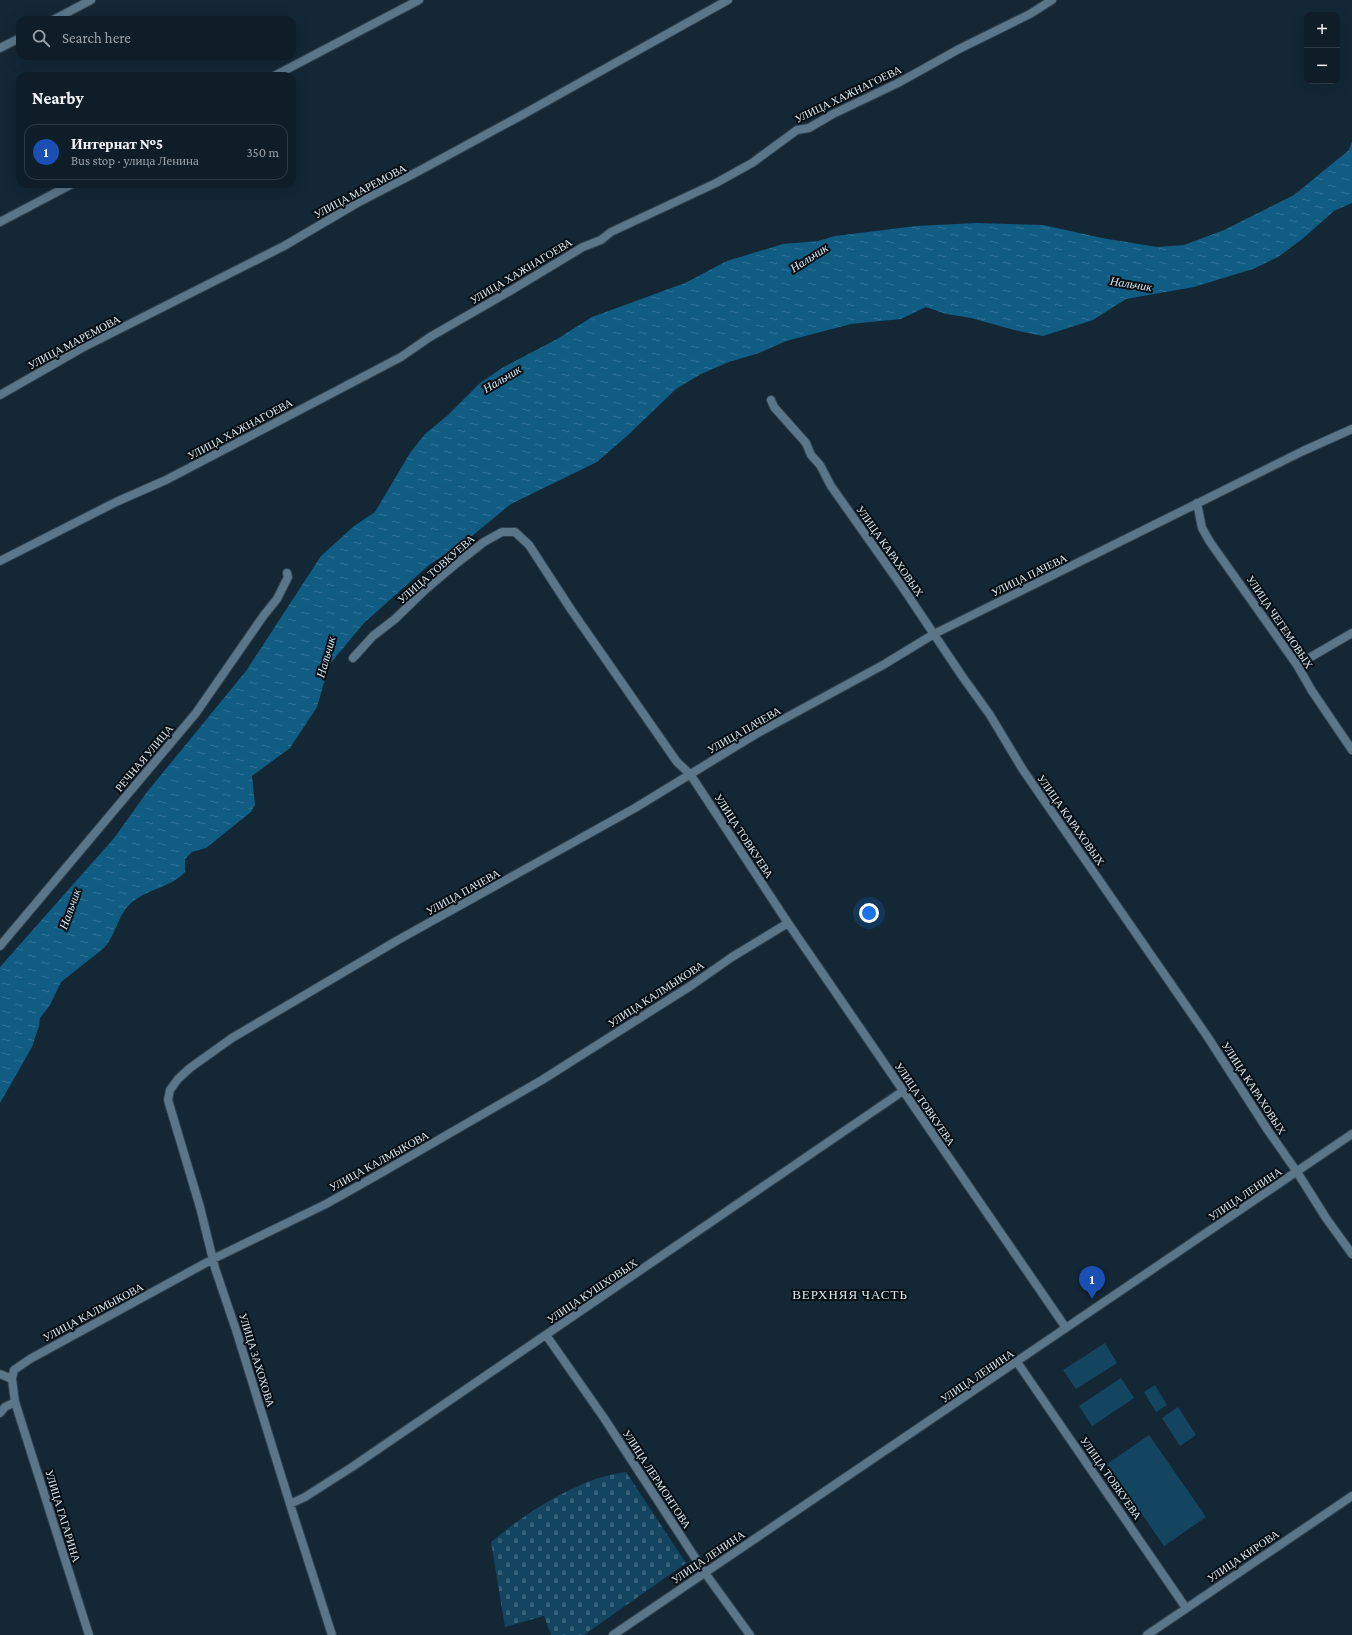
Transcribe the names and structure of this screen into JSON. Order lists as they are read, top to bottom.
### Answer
{
  "streets": {
    "street": [
      "УЛИЦА ХАЖНАГОЕВА",
      "УЛИЦА МАРЕМОВА",
      "УЛИЦА КАРАХОВЫХ",
      "УЛИЦА ТОВКУЕВА",
      "УЛИЦА ПАЧЕВА",
      "УЛИЦА ЧЕГЕМОВЫХ",
      "РЕЧНАЯ УЛИЦА",
      "УЛИЦА КАЛМЫКОВА",
      "УЛИЦА ЛЕНИНА",
      "УЛИЦА КУШХОВЫХ",
      "УЛИЦА ЗАХОХОВА",
      "УЛИЦА ЛЕРМОНТОВА",
      "УЛИЦА ГАГАРИНА",
      "УЛИЦА КИРОВА"
    ]
  },
  "crossings": [
    ["УЛИЦА КАРАХОВЫХ", "УЛИЦА ПАЧЕВА"],
    ["УЛИЦА КАРАХОВЫХ", "УЛИЦА ЛЕНИНА"],
    ["УЛИЦА ТОВКУЕВА", "УЛИЦА ПАЧЕВА"],
    ["УЛИЦА ТОВКУЕВА", "УЛИЦА КАЛМЫКОВА"],
    ["УЛИЦА ТОВКУЕВА", "УЛИЦА ЛЕНИНА"],
    ["УЛИЦА ТОВКУЕВА", "УЛИЦА КУШХОВЫХ"],
    ["УЛИЦА ТОВКУЕВА", "УЛИЦА КИРОВА"],
    ["УЛИЦА ПАЧЕВА", "УЛИЦА ЧЕГЕМОВЫХ"],
    ["УЛИЦА ПАЧЕВА", "УЛИЦА ЗАХОХОВА"],
    ["УЛИЦА КАЛМЫКОВА", "УЛИЦА ЗАХОХОВА"],
    ["УЛИЦА ЛЕНИНА", "УЛИЦА ЛЕРМОНТОВА"],
    ["УЛИЦА КУШХОВЫХ", "УЛИЦА ЗАХОХОВА"],
    ["УЛИЦА КУШХОВЫХ", "УЛИЦА ЛЕРМОНТОВА"]
  ],
  "districts": ["ВЕРХНЯЯ ЧАСТЬ"],
  "water": ["Нальчик"],
  "page": {
    "map_buttons": ["+", "−"],
    "search": "Search here",
    "heading": "Nearby",
    "list": [
      {
        "mark": "1",
        "name": "Интернат №5",
        "note": "Bus stop · улица Ленина",
        "value": "350 m"
      }
    ],
    "pins": "1"
  }
}
